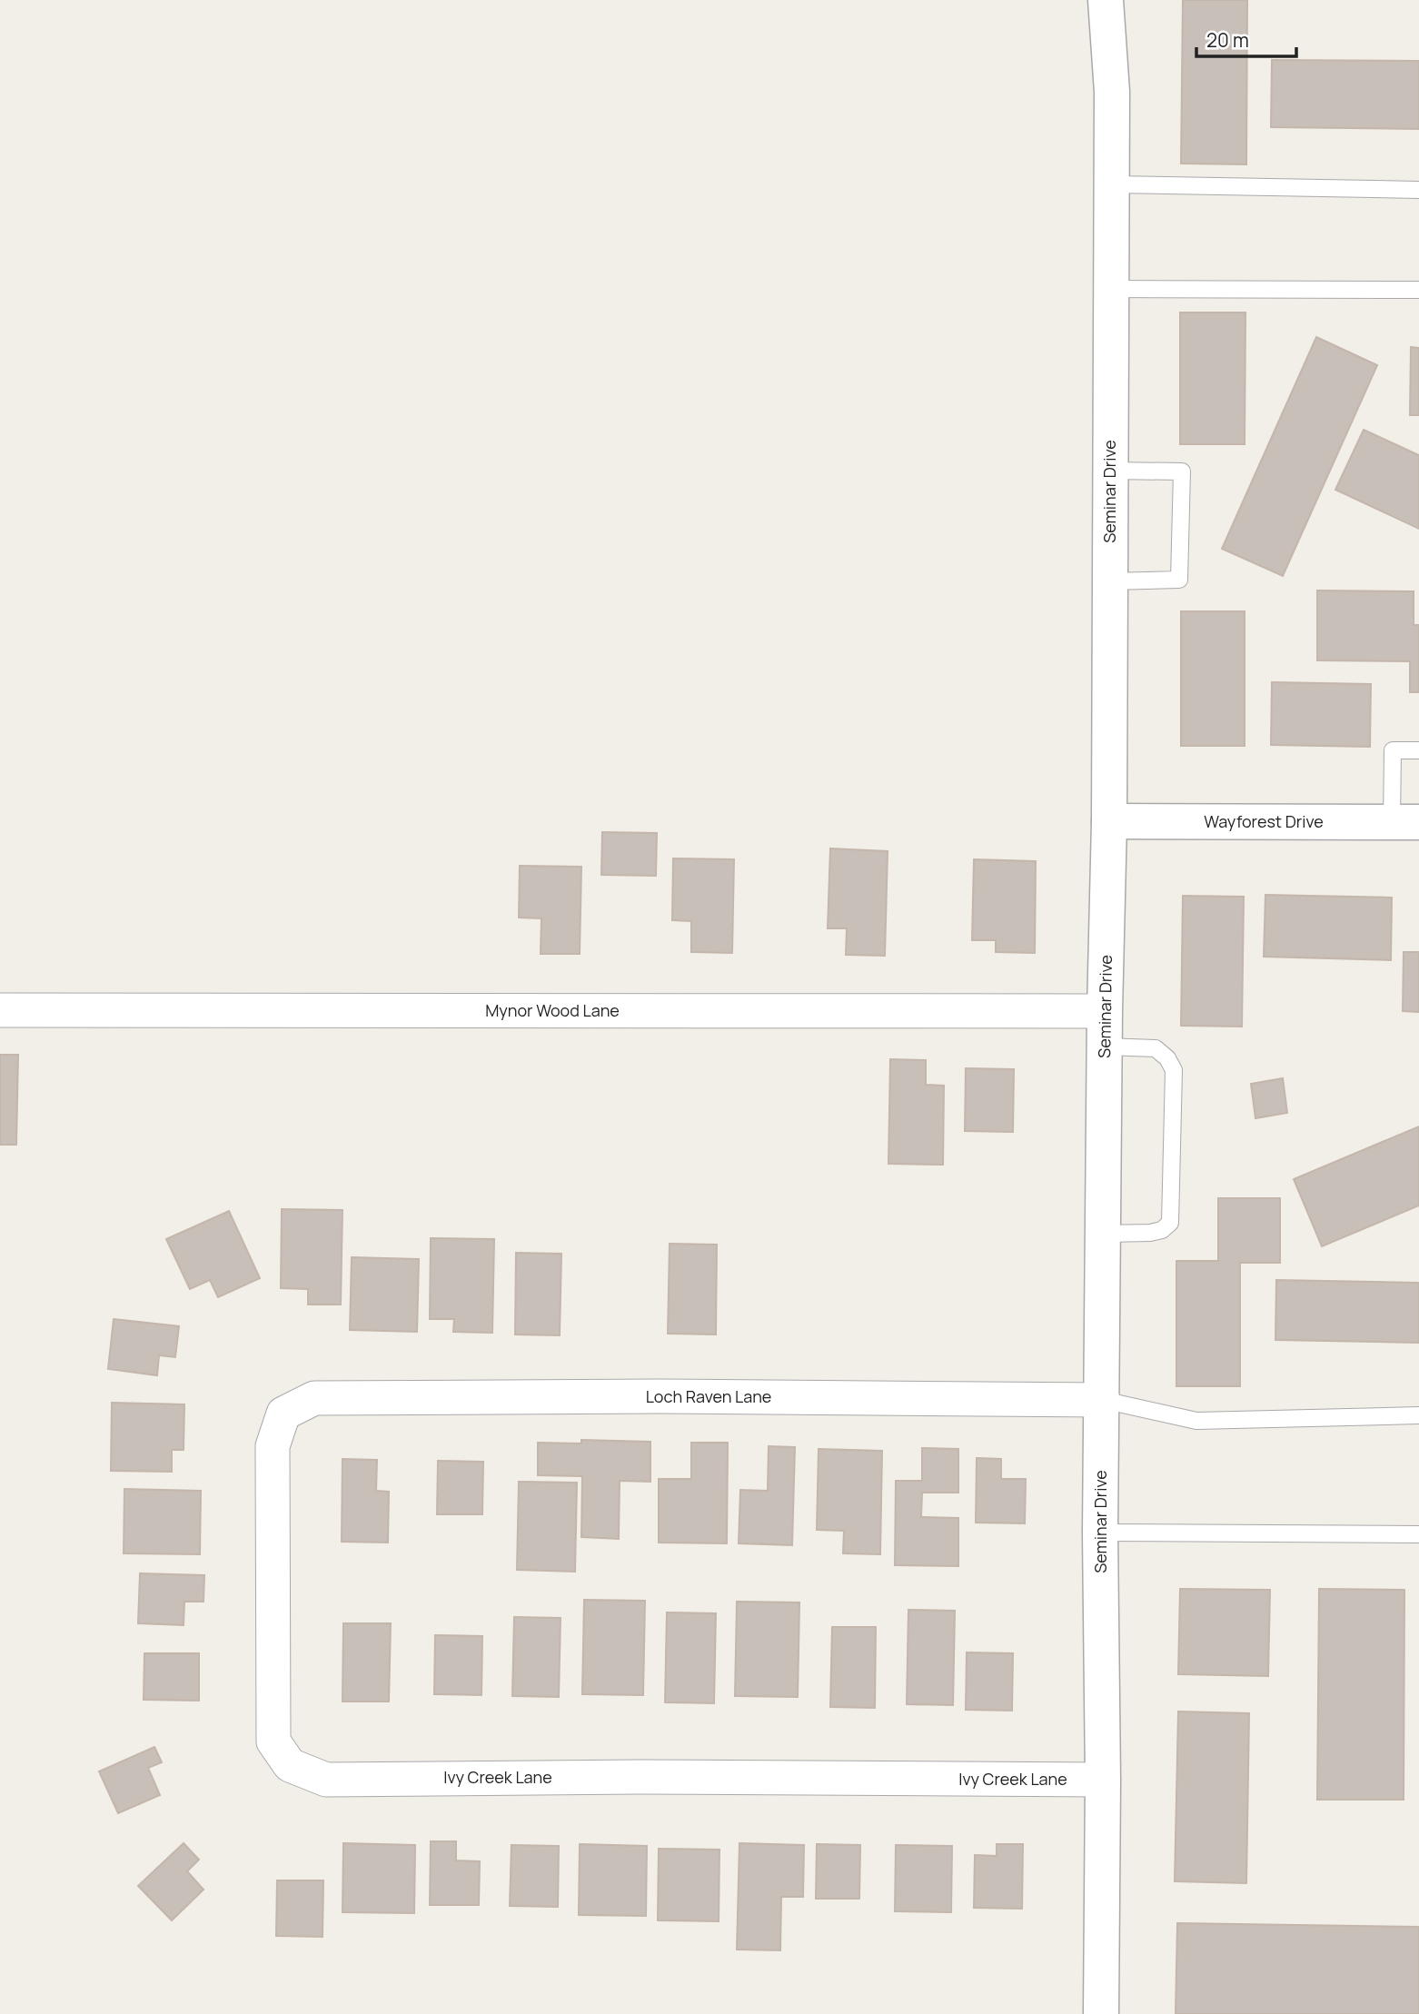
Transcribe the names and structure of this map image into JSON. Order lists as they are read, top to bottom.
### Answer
{
  "streets": {
    "street": [
      "Seminar Drive",
      "Wayforest Drive",
      "Mynor Wood Lane",
      "Loch Raven Lane",
      "Ivy Creek Lane"
    ]
  },
  "crossings": [
    ["Seminar Drive", "Wayforest Drive"],
    ["Seminar Drive", "Mynor Wood Lane"],
    ["Seminar Drive", "Loch Raven Lane"],
    ["Seminar Drive", "Ivy Creek Lane"],
    ["Loch Raven Lane", "Ivy Creek Lane"]
  ],
  "scale_bar": "20 m"
}
